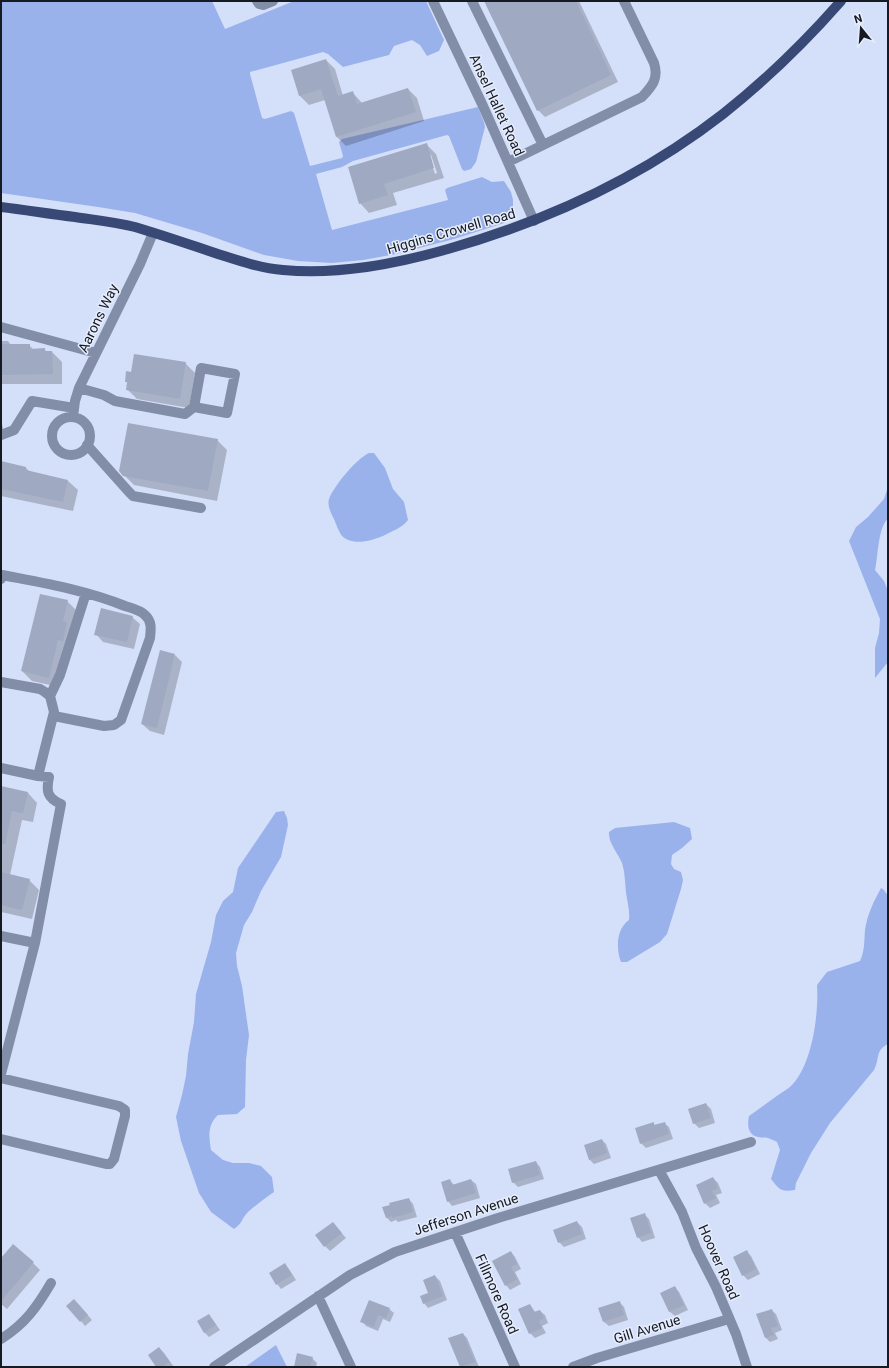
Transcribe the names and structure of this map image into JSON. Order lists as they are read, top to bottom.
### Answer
{
  "streets": {
    "main road": ["Higgins Crowell Road"],
    "street": [
      "Ansel Hallet Road",
      "Aarons Way",
      "Jefferson Avenue",
      "Hoover Road",
      "Fillmore Road",
      "Gill Avenue"
    ]
  },
  "crossings": [
    ["Ansel Hallet Road", "Higgins Crowell Road"],
    ["Higgins Crowell Road", "Aarons Way"],
    ["Jefferson Avenue", "Hoover Road"],
    ["Jefferson Avenue", "Fillmore Road"],
    ["Hoover Road", "Gill Avenue"]
  ],
  "north": "top"
}
